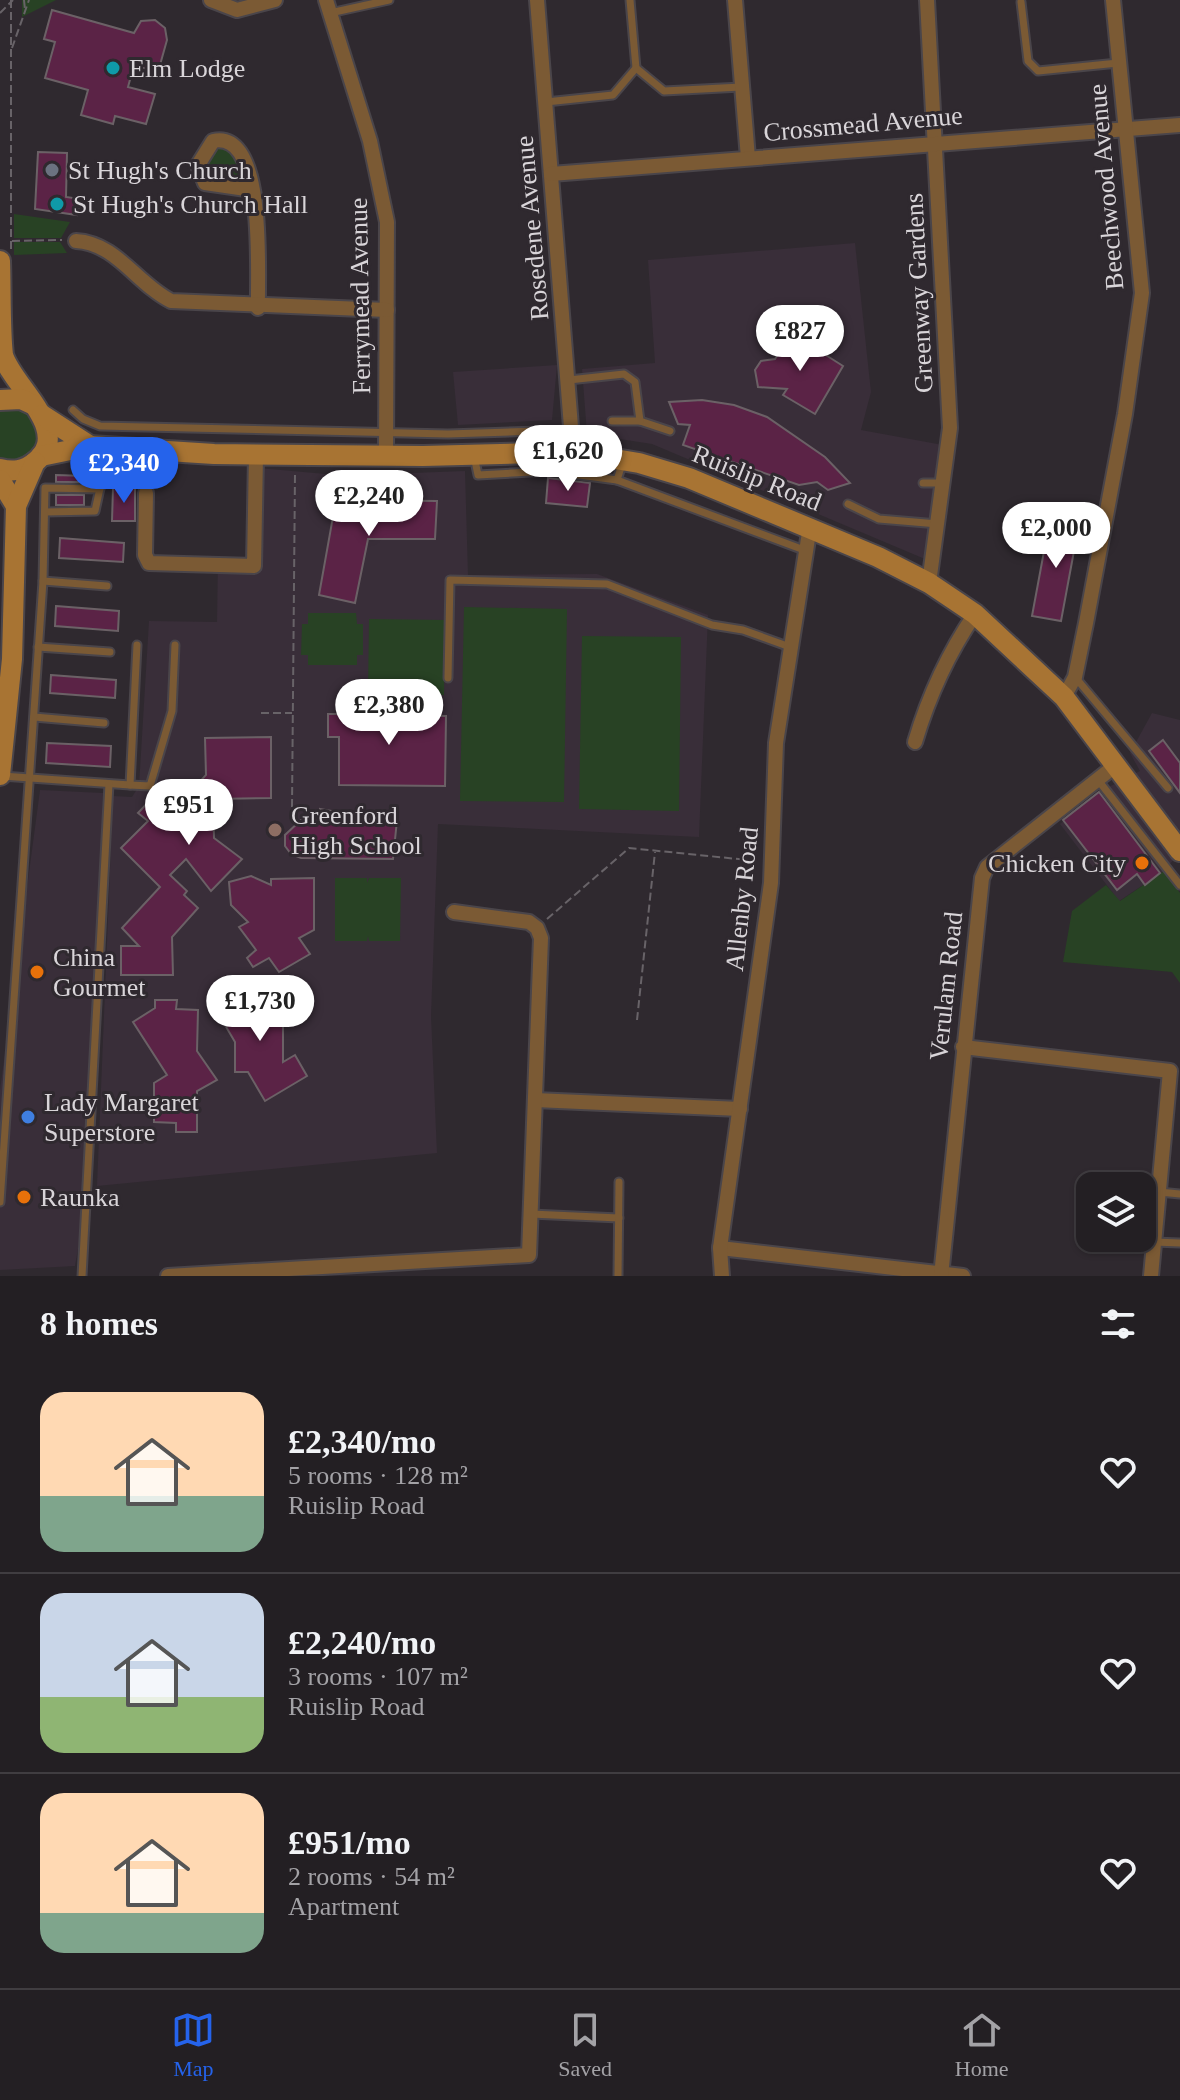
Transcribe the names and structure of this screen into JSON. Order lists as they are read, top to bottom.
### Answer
{
  "streets": {
    "main road": ["Ruislip Road"],
    "street": [
      "Crossmead Avenue",
      "Beechwood Avenue",
      "Rosedene Avenue",
      "Greenway Gardens",
      "Ferrymead Avenue",
      "Allenby Road",
      "Verulam Road"
    ]
  },
  "crossings": [
    ["Crossmead Avenue", "Beechwood Avenue"],
    ["Crossmead Avenue", "Rosedene Avenue"],
    ["Crossmead Avenue", "Greenway Gardens"],
    ["Beechwood Avenue", "Ruislip Road"],
    ["Rosedene Avenue", "Ruislip Road"],
    ["Greenway Gardens", "Ruislip Road"],
    ["Ferrymead Avenue", "Ruislip Road"],
    ["Ruislip Road", "Allenby Road"],
    ["Ruislip Road", "Verulam Road"]
  ],
  "places": [
    "Elm Lodge",
    "St Hugh's Church",
    "St Hugh's Church Hall",
    "Greenford High School",
    "Chicken City",
    "China Gourmet",
    "Lady Margaret Superstore",
    "Raunka"
  ],
  "page": {
    "price": [
      "£827",
      "£1,620",
      "£2,340",
      "£2,240",
      "£2,000",
      "£2,380",
      "£951",
      "£1,730"
    ],
    "heading": "8 homes",
    "list": [
      {
        "name": "£2,340/mo",
        "note": "5 rooms · 128 m² · Ruislip Road"
      },
      {
        "name": "£2,240/mo",
        "note": "3 rooms · 107 m² · Ruislip Road"
      },
      {
        "name": "£951/mo",
        "note": "2 rooms · 54 m² · Apartment"
      }
    ],
    "tabs": ["Map", "Saved", "Home"]
  }
}
